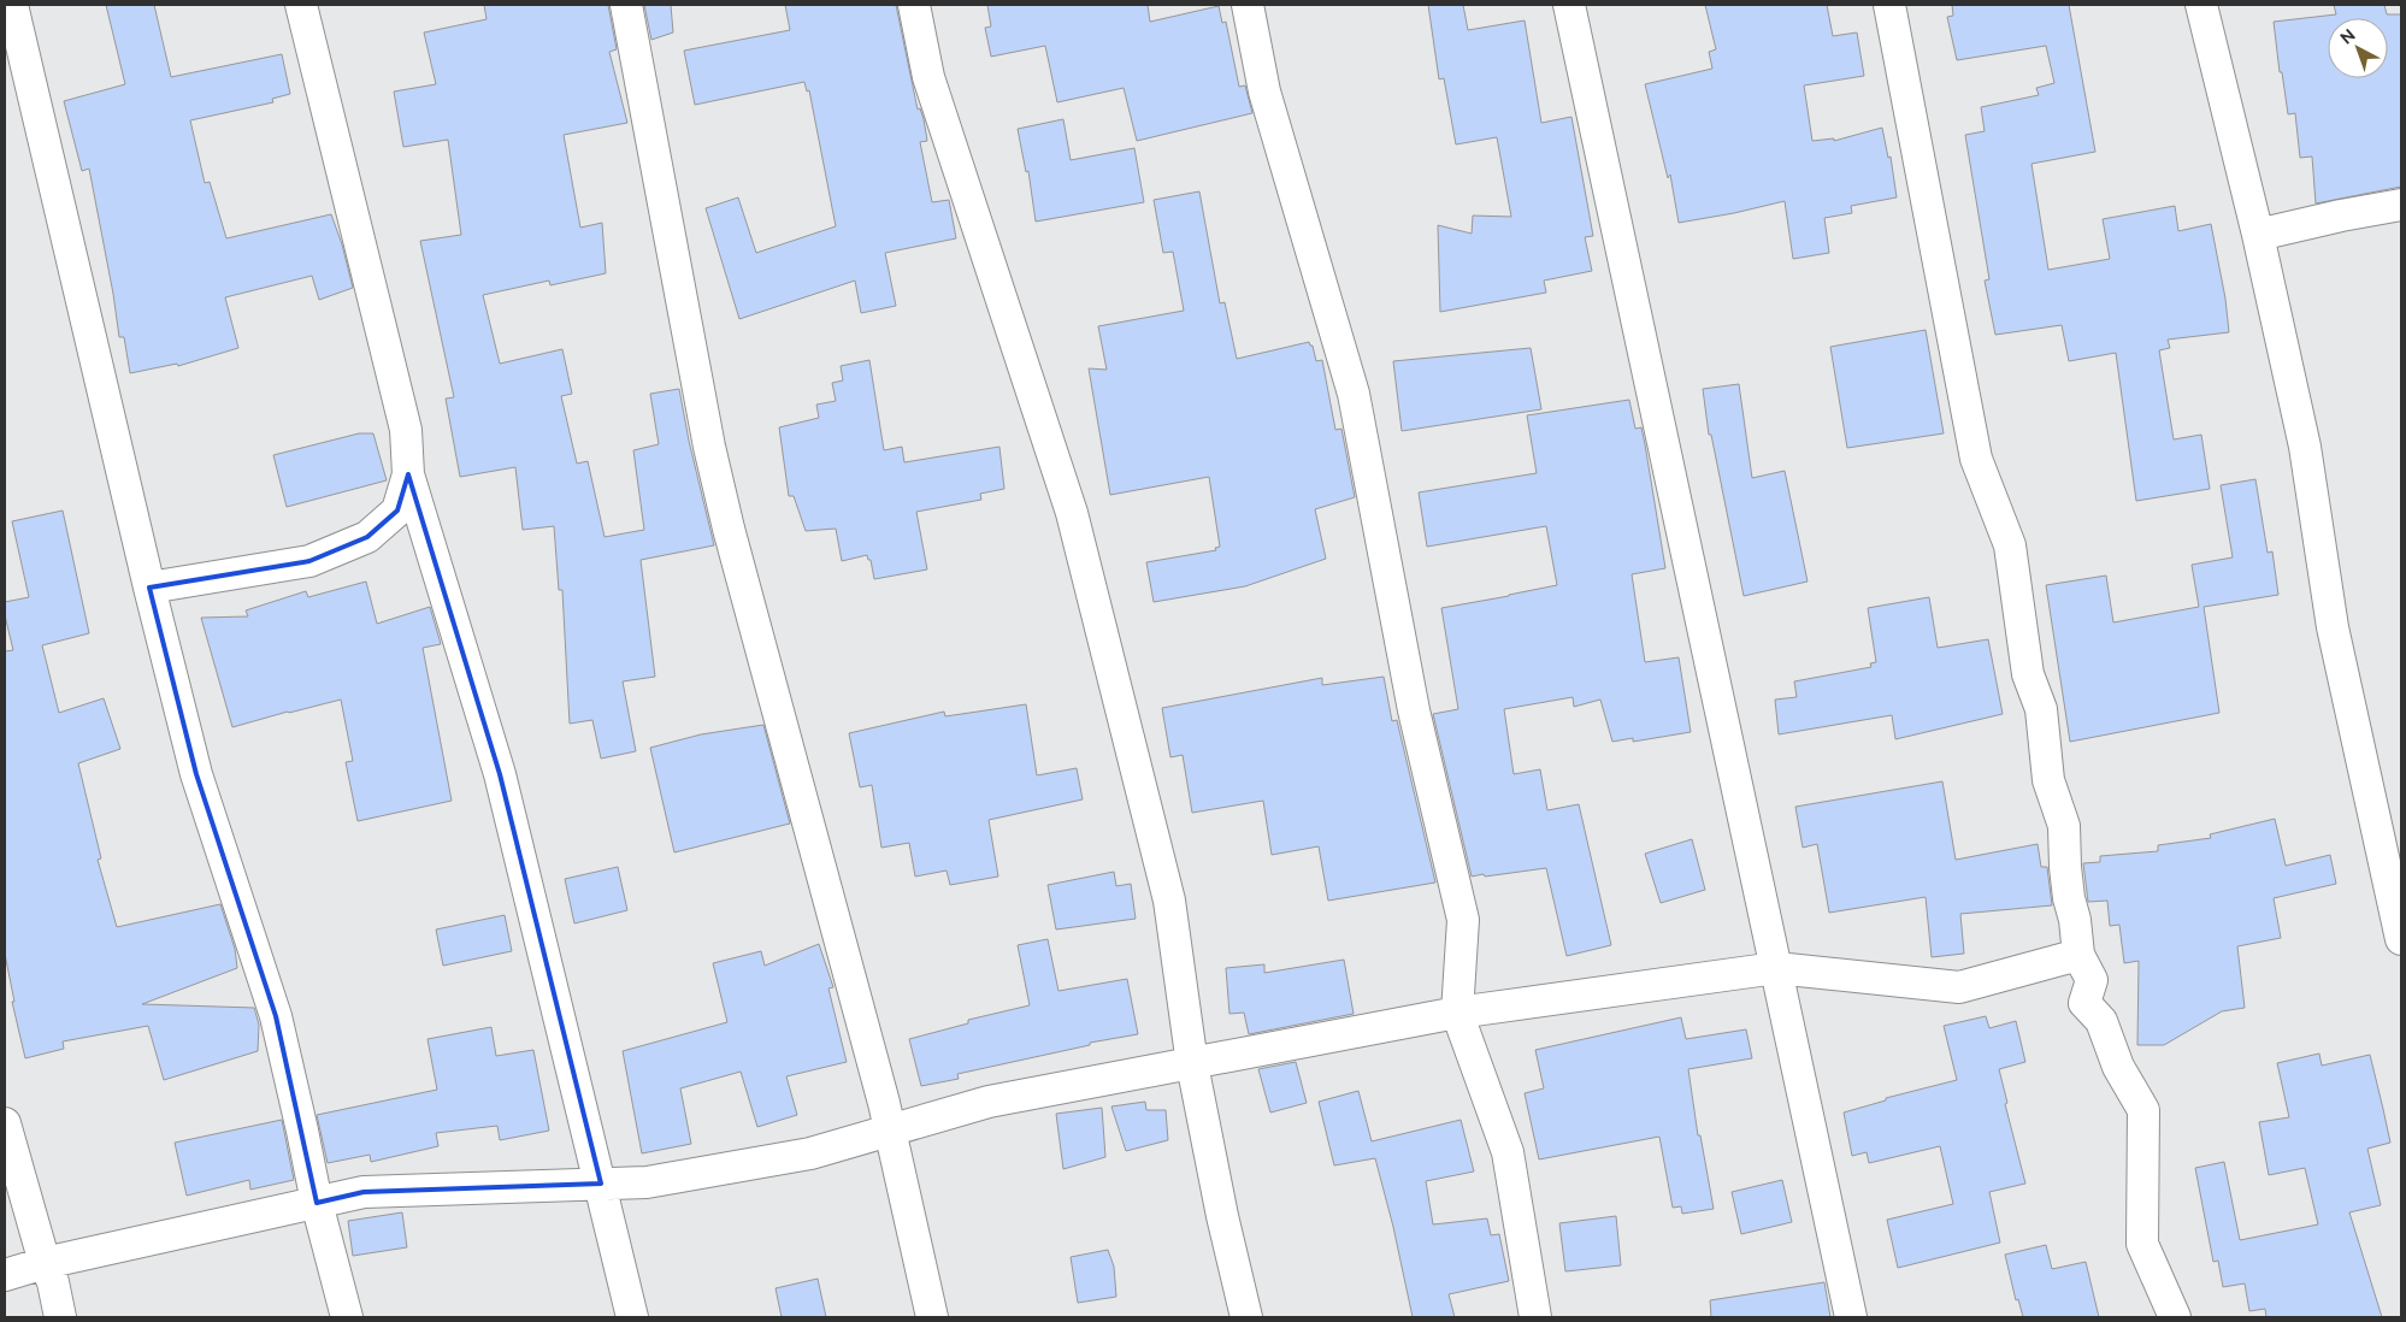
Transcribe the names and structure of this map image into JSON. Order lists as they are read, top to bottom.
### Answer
{
  "north": "top left"
}
